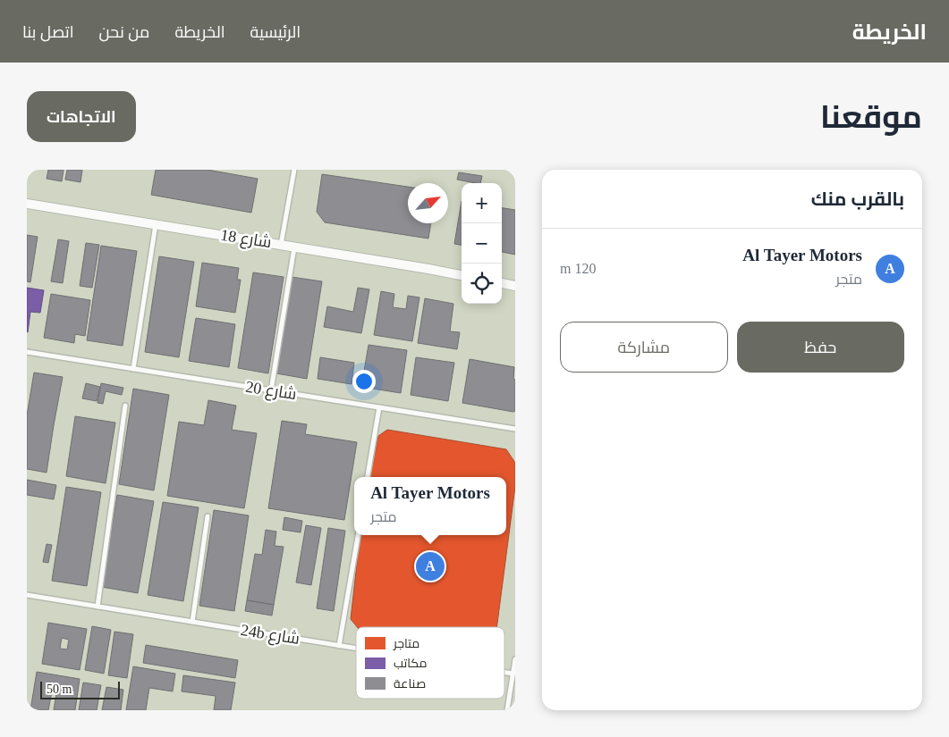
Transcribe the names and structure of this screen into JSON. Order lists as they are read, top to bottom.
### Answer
{
  "streets": {
    "street": ["شارع 18"],
    "lane": ["شارع 20", "24b شارع"]
  },
  "legend": ["متاجر", "مكاتب", "صناعة"],
  "scale_bar": "50 m",
  "north": "top right",
  "page": {
    "header": "الخريطة",
    "nav": [
      "الرئيسية",
      "الخريطة",
      "من نحن",
      "اتصل بنا"
    ],
    "title": "موقعنا",
    "buttons": [
      "الاتجاهات",
      ["حفظ", "مشاركة"]
    ],
    "heading": "بالقرب منك",
    "map_buttons": ["+", "−"],
    "list": [
      {
        "mark": "A",
        "name": "Al Tayer Motors",
        "note": "متجر",
        "value": "120 m"
      }
    ],
    "popup": ["Al Tayer Motors", "متجر"],
    "pins": "A",
    "scale": "50 m"
  }
}
